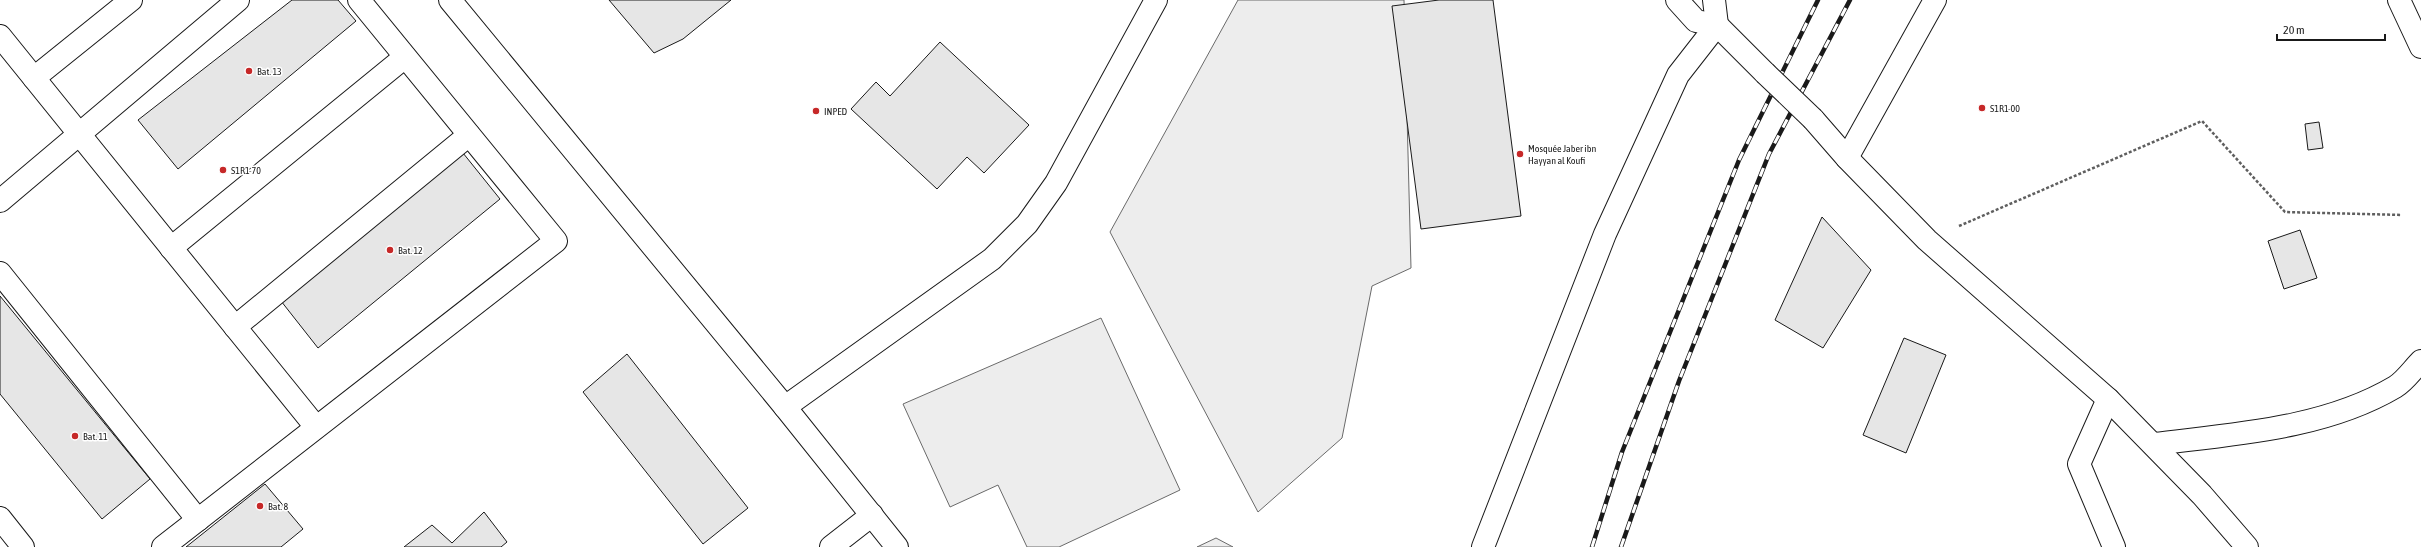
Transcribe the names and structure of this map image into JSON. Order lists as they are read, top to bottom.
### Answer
{
  "places": [
    "Bat. 13",
    "S1R1-00",
    "INPED",
    "Mosquée Jaber ibn Hayyan al Koufi",
    "S1R1-70",
    "Bat. 12",
    "Bat. 11",
    "Bat. 8"
  ],
  "scale_bar": "20 m"
}
